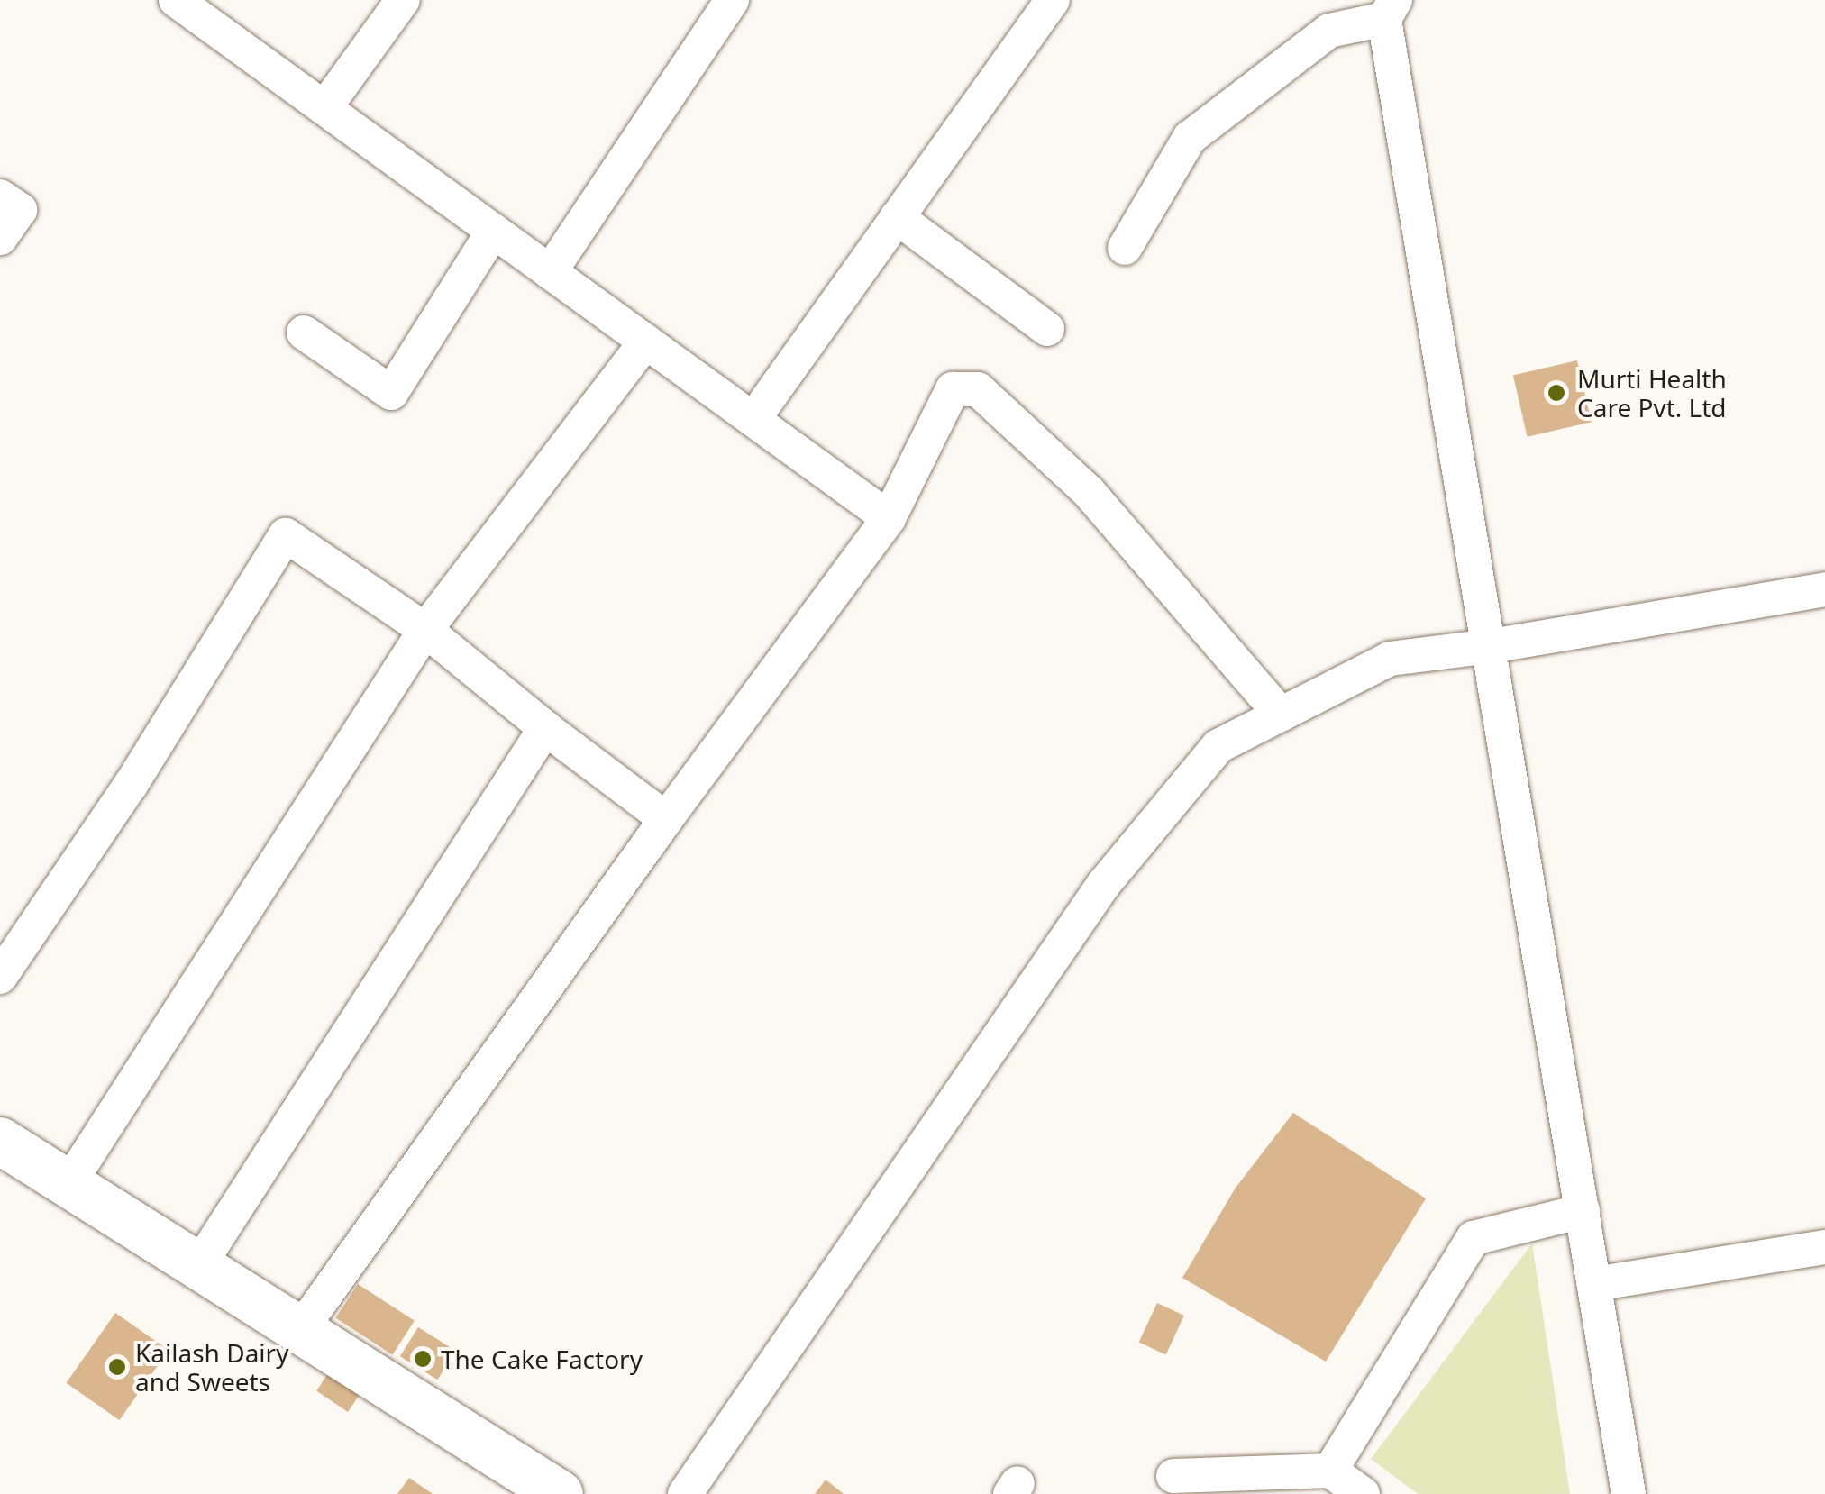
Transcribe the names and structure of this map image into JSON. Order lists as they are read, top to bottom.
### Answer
{
  "places": ["Murti Health Care Pvt. Ltd", "The Cake Factory", "Kailash Dairy and Sweets"]
}
